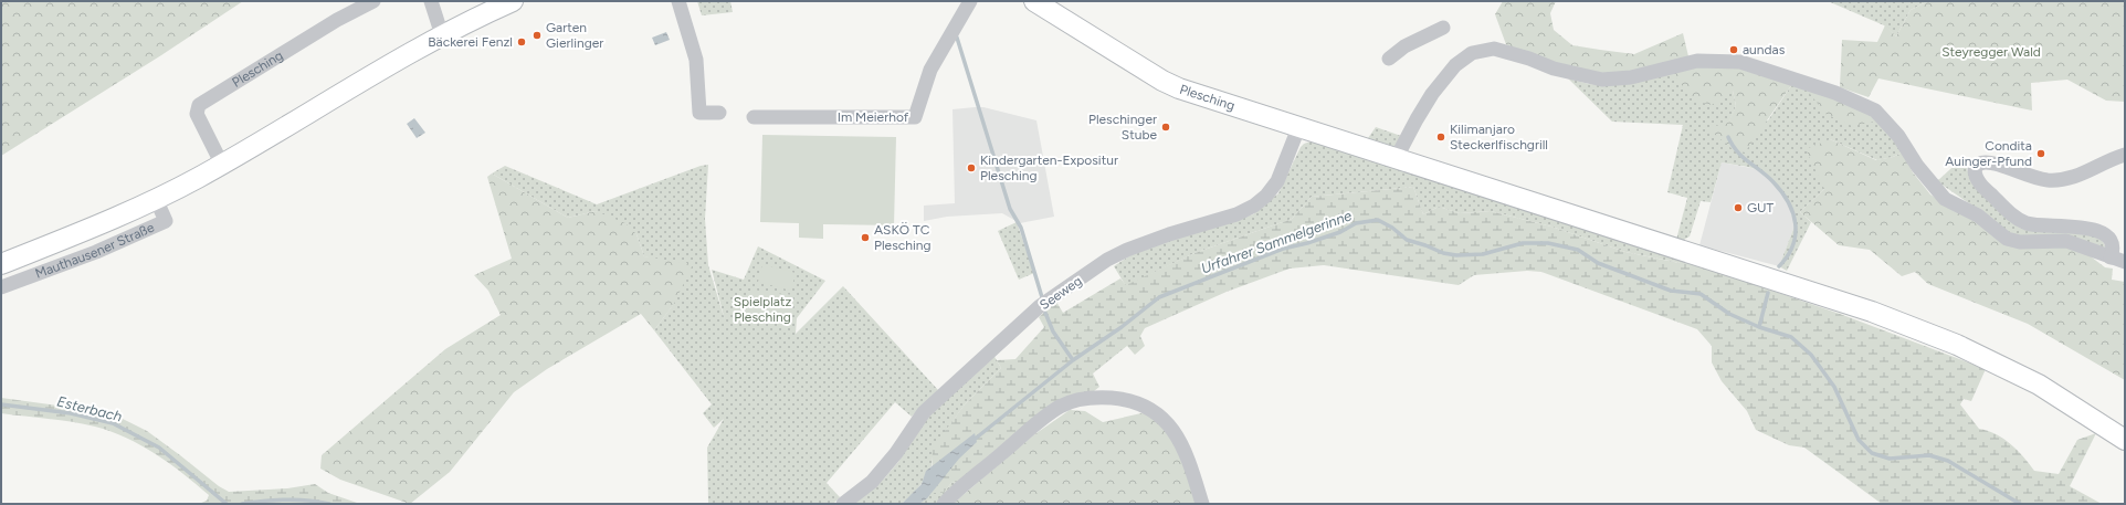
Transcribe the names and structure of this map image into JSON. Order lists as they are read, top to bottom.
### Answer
{
  "streets": {
    "main road": ["Plesching", "Mauthausener Straße"],
    "street": ["Im Meierhof", "Seeweg"]
  },
  "crossings": [
    ["Plesching", "Mauthausener Straße"],
    ["Plesching", "Seeweg"]
  ],
  "water": ["Urfahrer Sammelgerinne", "Esterbach"],
  "parks": ["Steyregger Wald", "Spielplatz Plesching"],
  "places": [
    "Garten Gierlinger",
    "Bäckerei Fenzl",
    "aundas",
    "Pleschinger Stube",
    "Kilimanjaro Steckerlfischgrill",
    "Condita Auinger-Pfund",
    "Kindergarten-Expositur Plesching",
    "GUT",
    "ASKÖ TC Plesching"
  ]
}
